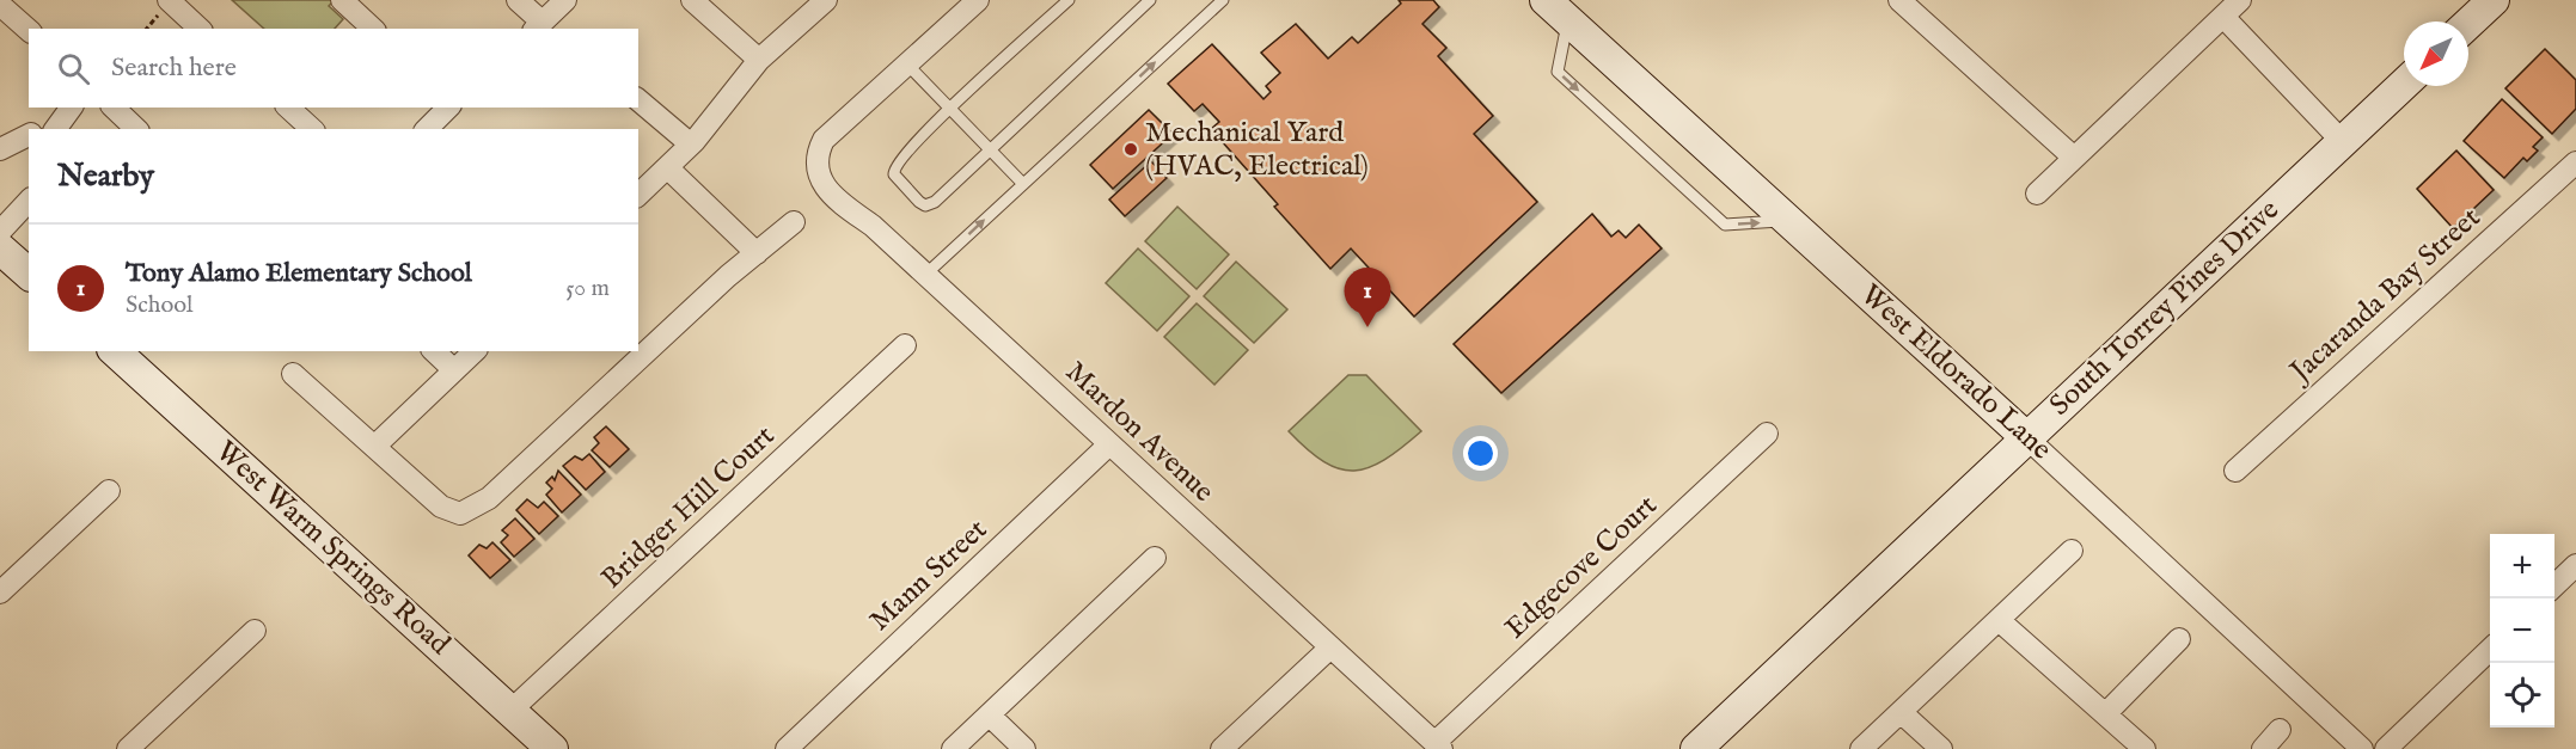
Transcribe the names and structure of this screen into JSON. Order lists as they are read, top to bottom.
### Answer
{
  "streets": {
    "street": [
      "Jacaranda Bay Street",
      "South Torrey Pines Drive",
      "West Eldorado Lane",
      "Mardon Avenue",
      "Bridger Hill Court",
      "West Warm Springs Road",
      "Edgecove Court",
      "Mann Street"
    ]
  },
  "crossings": [
    ["South Torrey Pines Drive", "West Eldorado Lane"],
    ["Mardon Avenue", "Edgecove Court"],
    ["Mardon Avenue", "Mann Street"],
    ["Bridger Hill Court", "West Warm Springs Road"]
  ],
  "places": ["Mechanical Yard (HVAC, Electrical)"],
  "north": "bottom left",
  "page": {
    "search": "Search here",
    "heading": "Nearby",
    "list": [
      {
        "mark": "1",
        "name": "Tony Alamo Elementary School",
        "note": "School",
        "value": "50 m"
      }
    ],
    "pins": "1",
    "map_buttons": ["+", "−"]
  }
}
